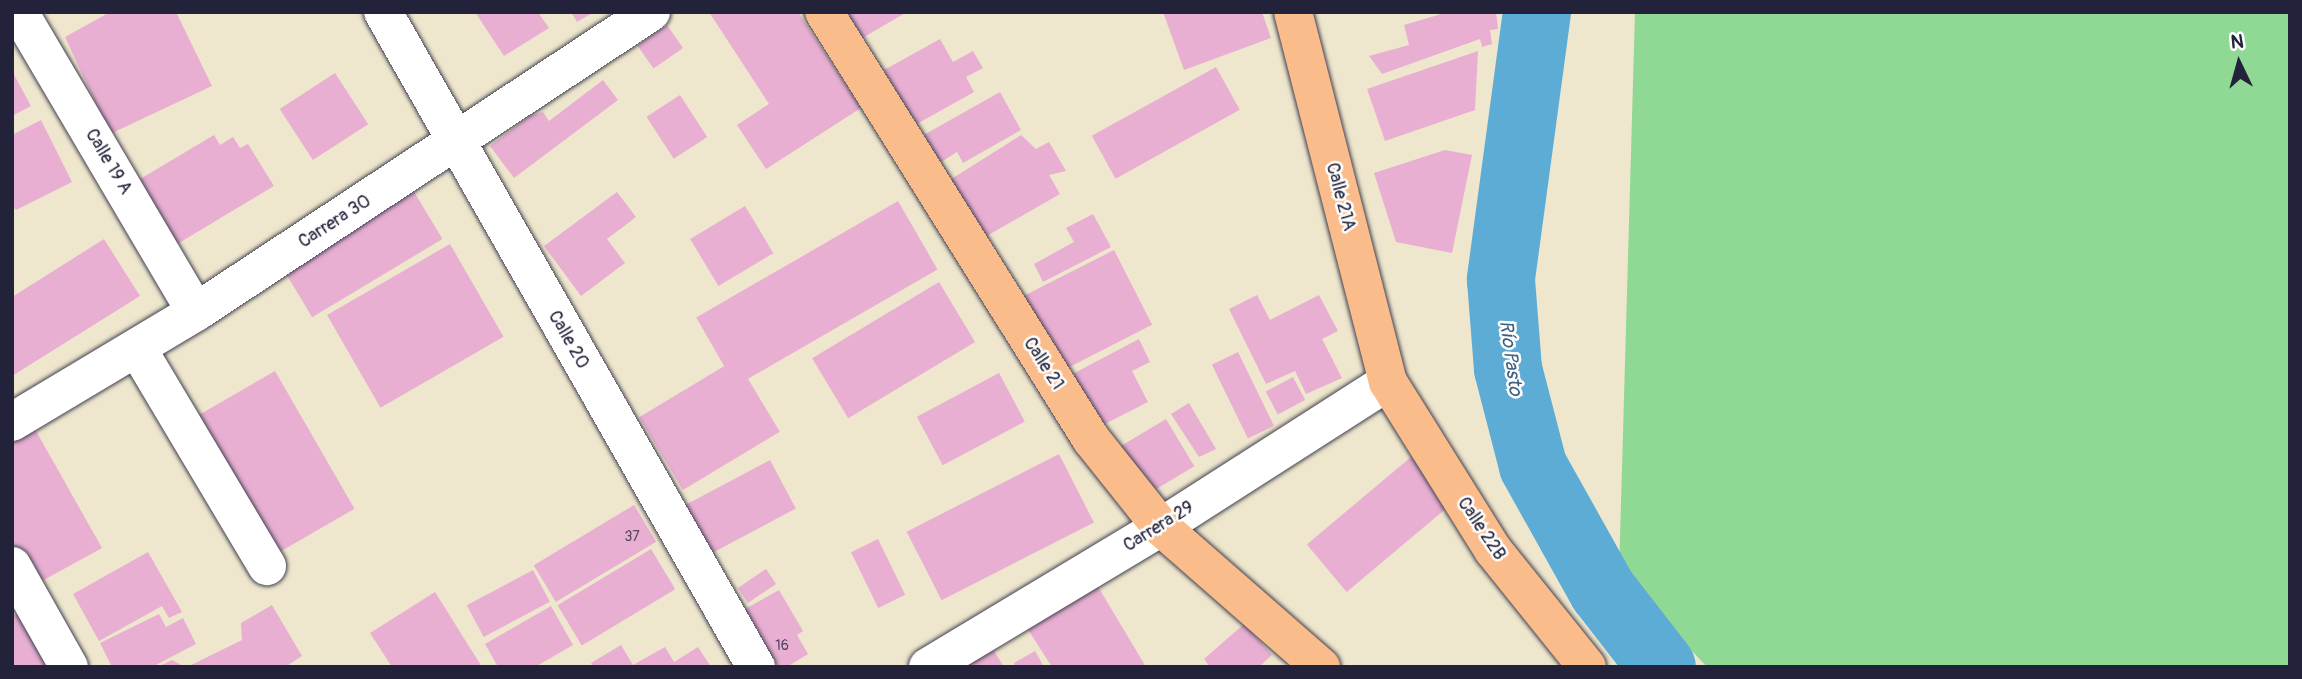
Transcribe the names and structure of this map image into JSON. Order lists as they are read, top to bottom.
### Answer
{
  "streets": {
    "main road": ["Calle 21A", "Calle 21", "Calle 22B"],
    "street": [
      "Calle 19 A",
      "Carrera 30",
      "Calle 20",
      "Carrera 29"
    ]
  },
  "crossings": [
    ["Calle 19 A", "Carrera 30"],
    ["Calle 21A", "Carrera 29"],
    ["Calle 21A", "Calle 22B"],
    ["Carrera 30", "Calle 20"],
    ["Calle 21", "Carrera 29"],
    ["Carrera 29", "Calle 22B"]
  ],
  "water": ["Río Pasto"],
  "house_numbers": ["37", "16"],
  "north": "top"
}
